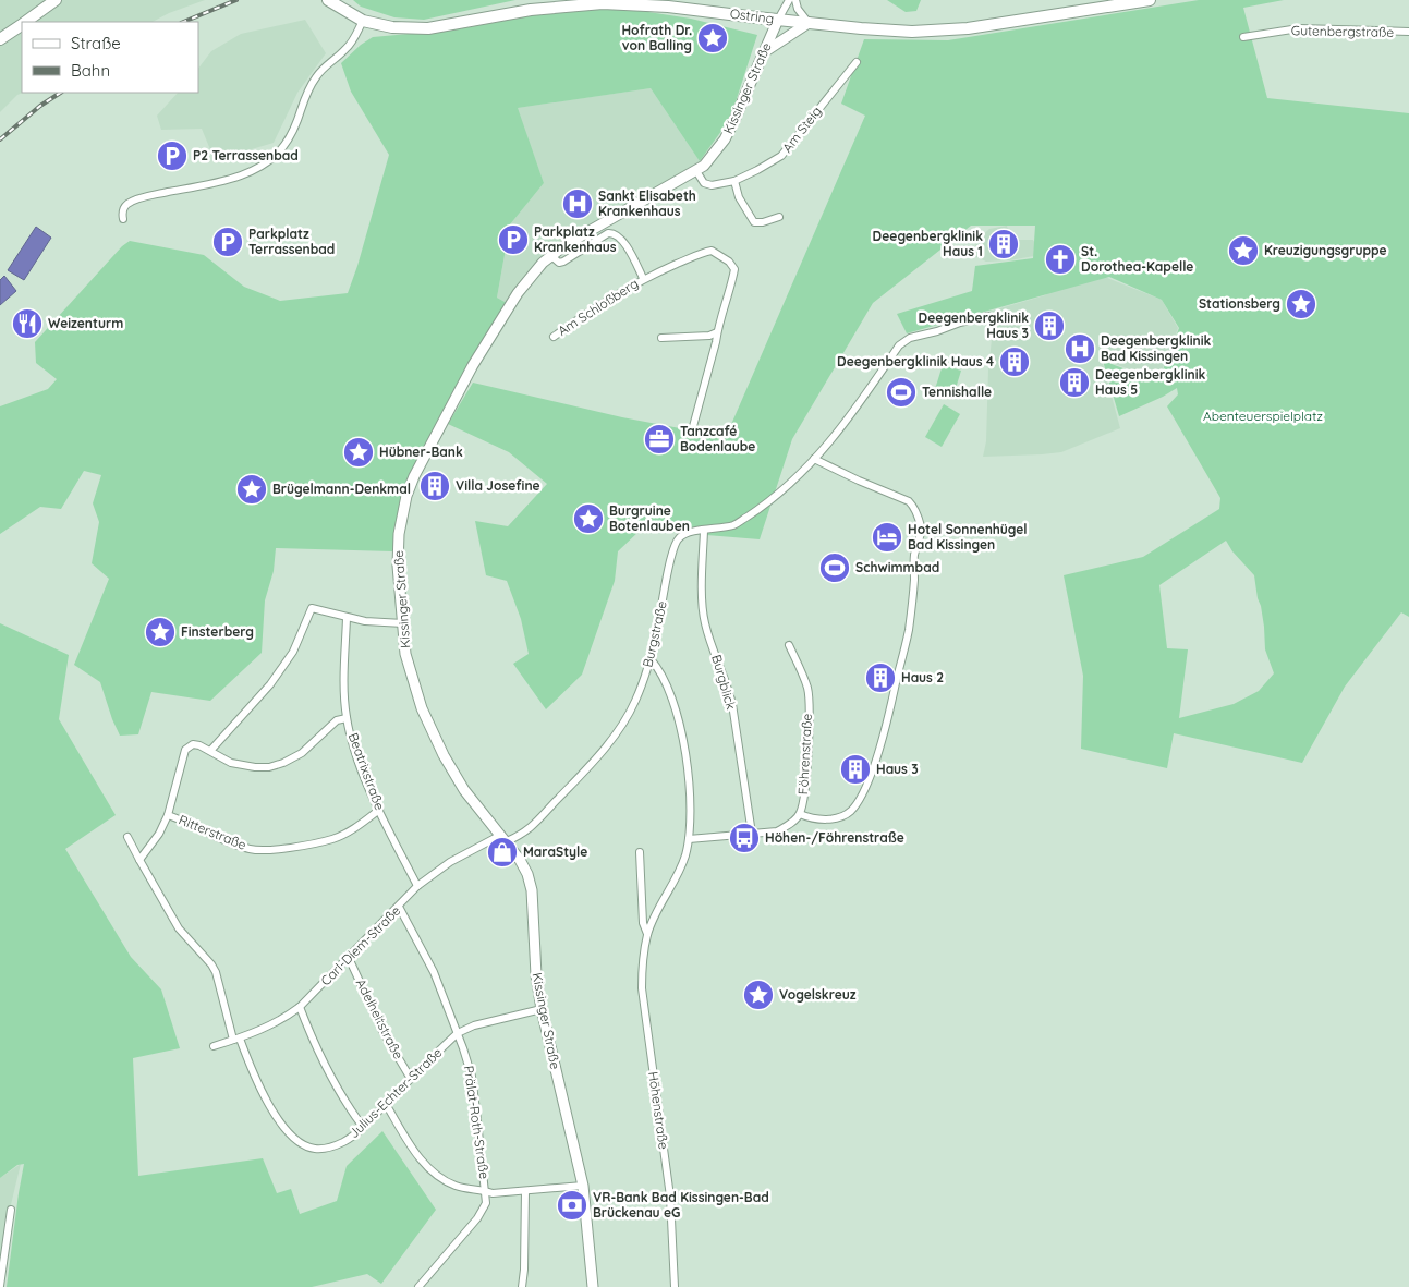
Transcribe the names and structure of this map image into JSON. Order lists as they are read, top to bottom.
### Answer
{
  "streets": {
    "main road": ["Ostring"],
    "street": [
      "Gutenbergstraße",
      "Kissinger Straße",
      "Am Steig",
      "Am Schloßberg",
      "Burgstraße",
      "Burgblick",
      "Föhrenstraße",
      "Beatrixstraße",
      "Ritterstraße",
      "Carl-Diem-Straße",
      "Adelheitstraße",
      "Julius-Echter-Straße",
      "Höhenstraße",
      "Prälat-Roth-Straße"
    ]
  },
  "crossings": [
    ["Ostring", "Kissinger Straße"],
    ["Kissinger Straße", "Am Steig"],
    ["Kissinger Straße", "Am Schloßberg"],
    ["Kissinger Straße", "Burgstraße"],
    ["Kissinger Straße", "Carl-Diem-Straße"],
    ["Kissinger Straße", "Julius-Echter-Straße"],
    ["Burgstraße", "Burgblick"],
    ["Burgstraße", "Carl-Diem-Straße"],
    ["Burgstraße", "Höhenstraße"],
    ["Burgblick", "Föhrenstraße"],
    ["Föhrenstraße", "Höhenstraße"],
    ["Beatrixstraße", "Ritterstraße"],
    ["Beatrixstraße", "Carl-Diem-Straße"],
    ["Carl-Diem-Straße", "Adelheitstraße"],
    ["Carl-Diem-Straße", "Julius-Echter-Straße"],
    ["Carl-Diem-Straße", "Prälat-Roth-Straße"],
    ["Adelheitstraße", "Julius-Echter-Straße"],
    ["Julius-Echter-Straße", "Prälat-Roth-Straße"]
  ],
  "parks": ["Abenteuerspielplatz"],
  "places": {
    "place": [
      "Hofrath Dr. von Balling",
      "Kreuzigungsgruppe",
      "Stationsberg",
      "Hübner-Bank",
      "Brügelmann-Denkmal",
      "Burgruine Botenlauben",
      "Finsterberg",
      "Vogelskreuz"
    ],
    "parking": ["P2 Terrassenbad", "Parkplatz Krankenhaus", "Parkplatz Terrassenbad"],
    "hospital": ["Sankt Elisabeth Krankenhaus", "Deegenbergklinik Bad Kissingen"],
    "building": [
      "Deegenbergklinik Haus 1",
      "Deegenbergklinik Haus 3",
      "Deegenbergklinik Haus 4",
      "Deegenbergklinik Haus 5",
      "Villa Josefine",
      "Haus 2",
      "Haus 3"
    ],
    "church": ["St. Dorothea-Kapelle"],
    "restaurant": ["Weizenturm"],
    "sports": ["Tennishalle", "Schwimmbad"],
    "office": ["Tanzcafé Bodenlaube"],
    "hotel": ["Hotel Sonnenhügel Bad Kissingen"],
    "bus stop": ["Höhen-/Föhrenstraße"],
    "shop": ["MaraStyle"],
    "bank": ["VR-Bank Bad Kissingen-Bad Brückenau eG"]
  },
  "legend": ["Straße", "Bahn"]
}
